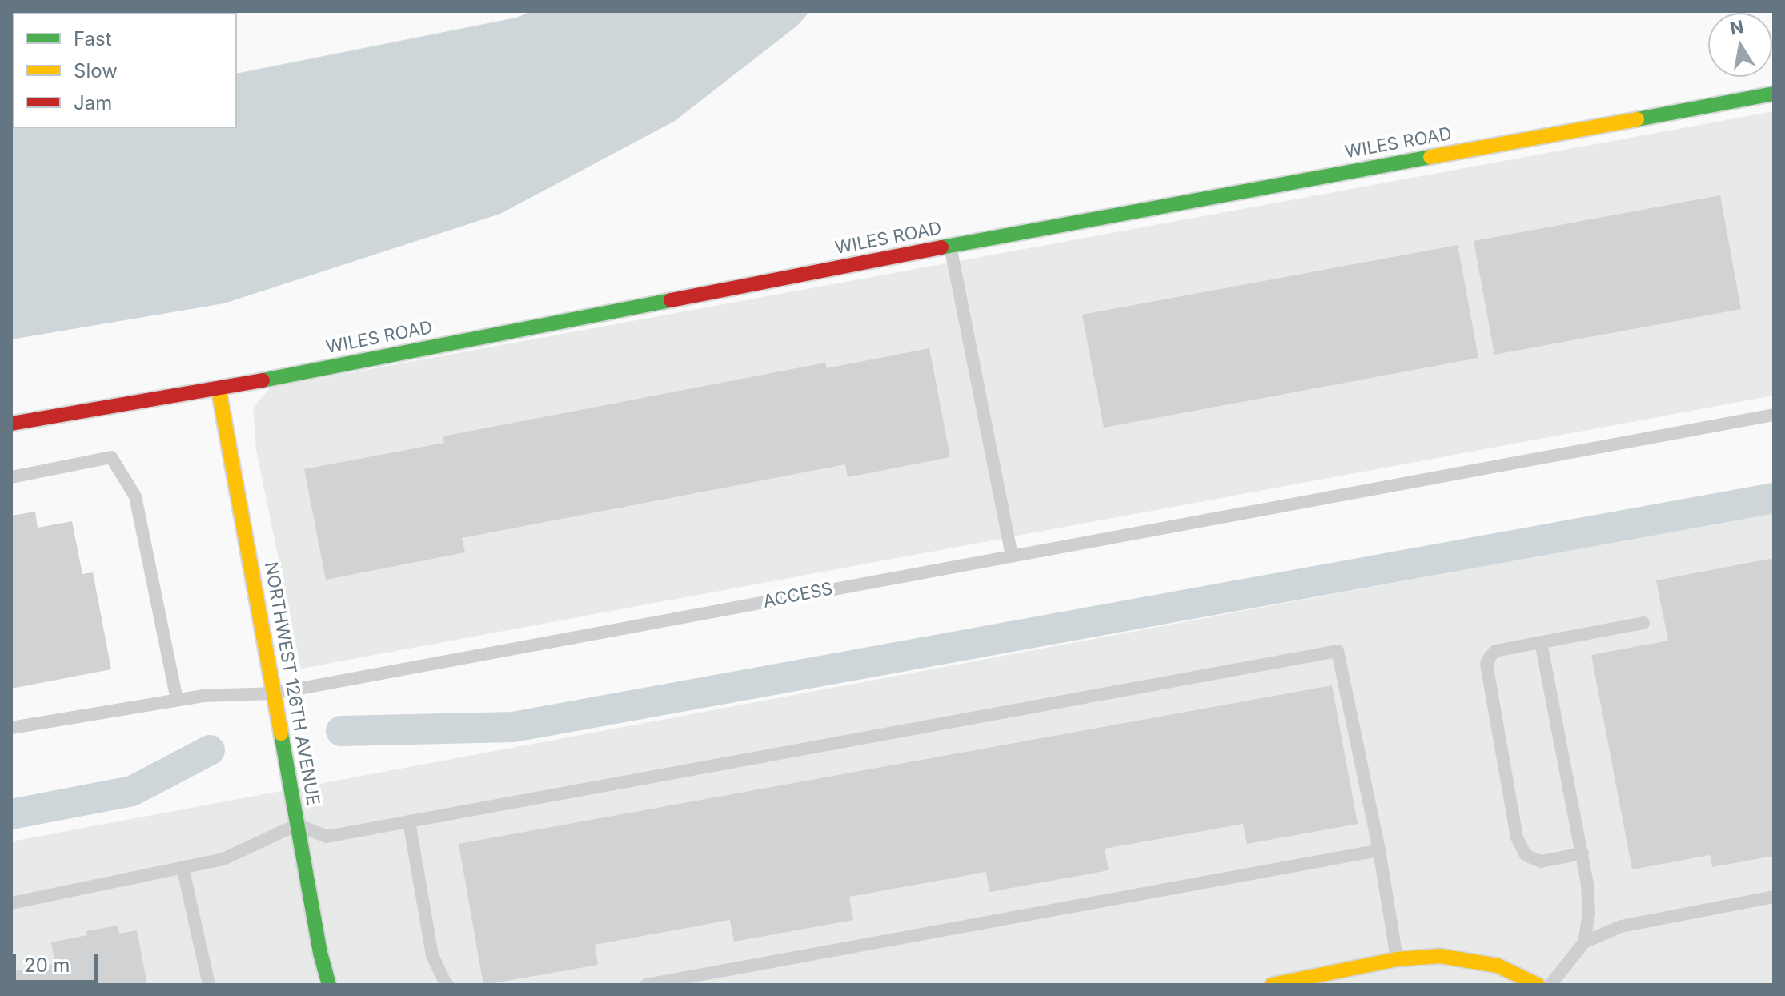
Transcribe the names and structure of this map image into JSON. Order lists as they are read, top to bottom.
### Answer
{
  "streets": {
    "street": ["WILES ROAD", "NORTHWEST 126TH AVENUE"],
    "lane": ["ACCESS"]
  },
  "crossings": [
    ["WILES ROAD", "NORTHWEST 126TH AVENUE"],
    ["ACCESS", "NORTHWEST 126TH AVENUE"]
  ],
  "legend": ["Fast", "Slow", "Jam"],
  "scale_bar": "20 m",
  "north": "top"
}
